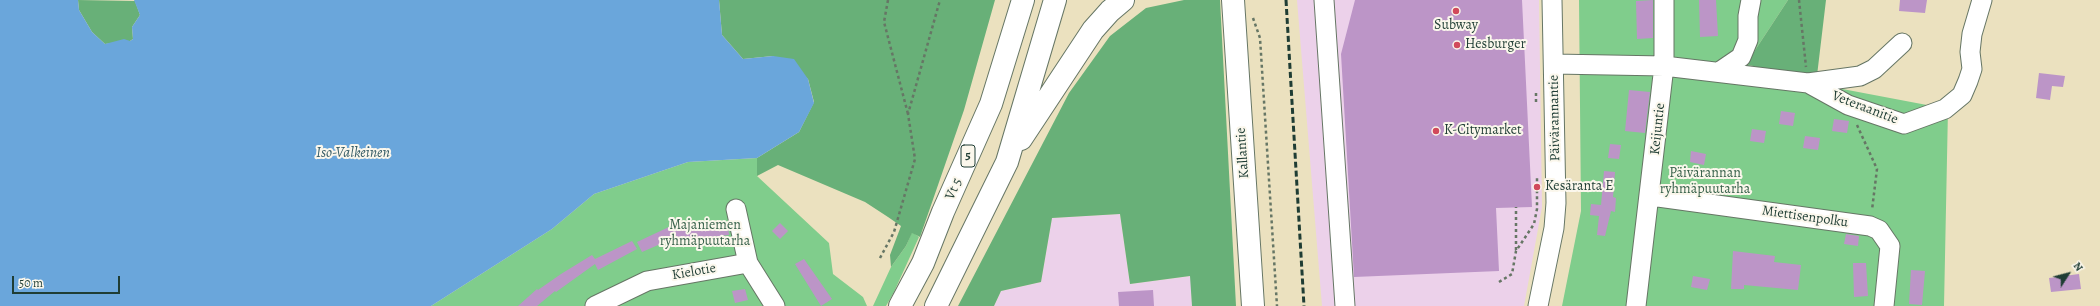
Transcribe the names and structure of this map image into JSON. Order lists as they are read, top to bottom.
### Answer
{
  "streets": {
    "main road": ["Kallantie", "5", "Vt 5"],
    "street": [
      "Veteraanitie",
      "Päivärannantie",
      "Keijuntie",
      "Miettisenpolku",
      "Kielotie"
    ]
  },
  "crossings": [
    ["Veteraanitie", "Päivärannantie"],
    ["Veteraanitie", "Keijuntie"],
    ["Keijuntie", "Miettisenpolku"]
  ],
  "water": ["Iso-Valkeinen"],
  "parks": ["Päivärannan ryhmäpuutarha", "Majaniemen ryhmäpuutarha"],
  "places": [
    "Subway",
    "Hesburger",
    "K-Citymarket",
    "Kesäranta E"
  ],
  "scale_bar": "50 m",
  "north": "top right"
}
